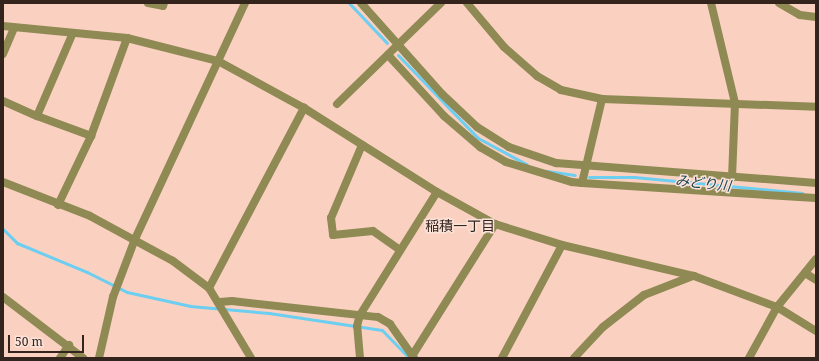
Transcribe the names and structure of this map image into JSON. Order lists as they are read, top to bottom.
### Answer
{
  "districts": ["稲積一丁目"],
  "water": ["みどり川"],
  "scale_bar": "50 m"
}
